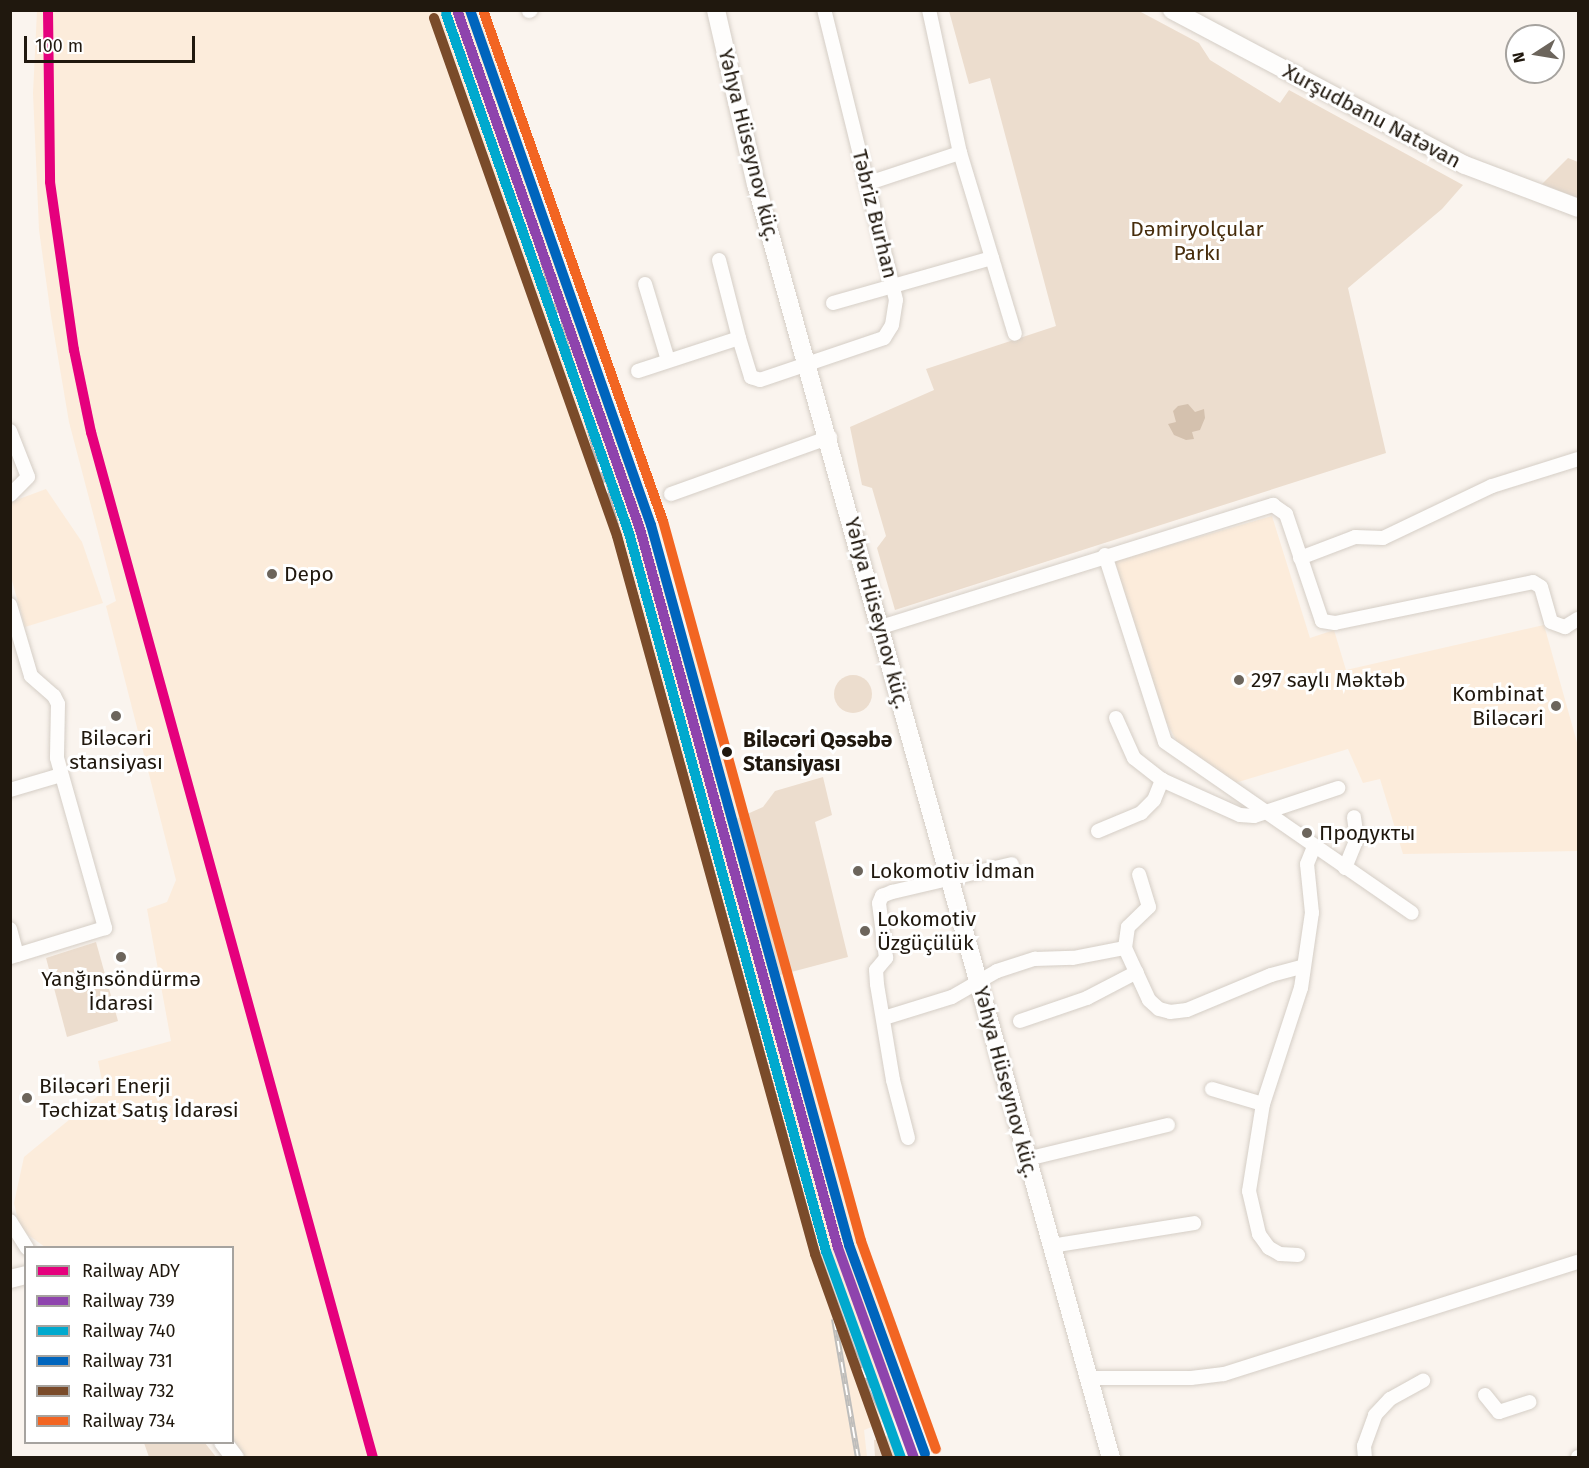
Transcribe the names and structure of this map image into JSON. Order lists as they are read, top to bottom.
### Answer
{
  "streets": {
    "street": ["Xurşudbanu Natəvan", "Yəhya Hüseynov küç.", "Təbriz Burhan"]
  },
  "crossings": [
    ["Yəhya Hüseynov küç.", "Təbriz Burhan"]
  ],
  "parks": ["Dəmiryolçular Parkı"],
  "places": [
    "Depo",
    "297 saylı Məktəb",
    "Kombinat Biləcəri",
    "Biləcəri stansiyası",
    "Biləcəri Qəsəbə Stansiyası",
    "Продукты",
    "Lokomotiv İdman",
    "Lokomotiv Üzgüçülük",
    "Yanğınsöndürmə İdarəsi",
    "Biləcəri Enerji Təchizat Satış İdarəsi"
  ],
  "lines": [
    "rail line ADY",
    "rail line 739",
    "rail line 731",
    "rail line 734",
    "rail line 740",
    "rail line 732"
  ],
  "legend": [
    "Railway ADY",
    "Railway 739",
    "Railway 740",
    "Railway 731",
    "Railway 732",
    "Railway 734"
  ],
  "scale_bar": "100 m",
  "north": "left"
}
